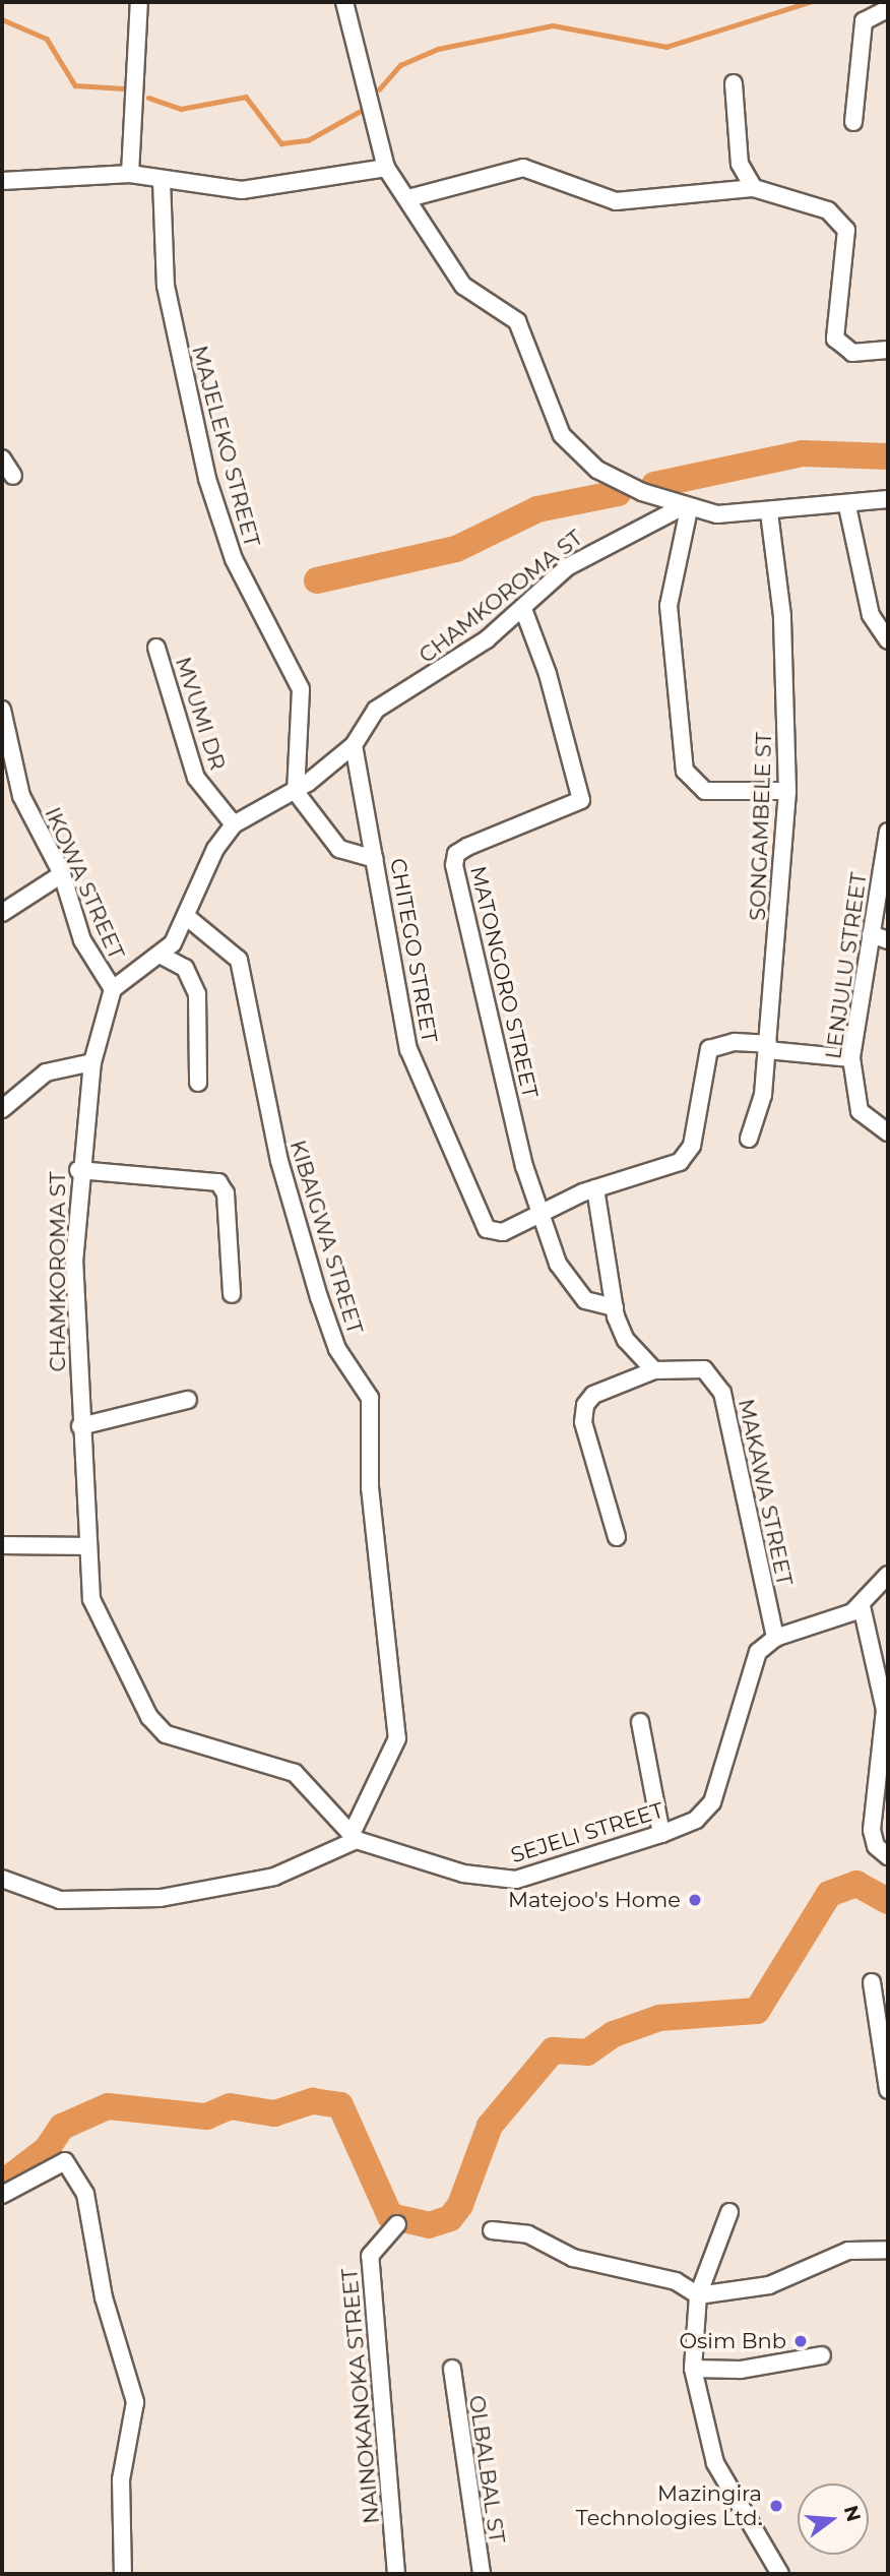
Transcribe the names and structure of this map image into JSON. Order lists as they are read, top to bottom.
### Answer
{
  "streets": {
    "street": [
      "MAJELEKO STREET",
      "CHAMKOROMA ST",
      "MVUMI DR",
      "SONGAMBELE ST",
      "IKOWA STREET",
      "CHITEGO STREET",
      "LENJULU STREET",
      "MATONGORO STREET",
      "KIBAIGWA STREET",
      "MAKAWA STREET",
      "SEJELI STREET",
      "NAINOKANOKA STREET",
      "OLBALBAL ST"
    ]
  },
  "crossings": [
    ["MAJELEKO STREET", "CHAMKOROMA ST"],
    ["CHAMKOROMA ST", "MVUMI DR"],
    ["CHAMKOROMA ST", "IKOWA STREET"],
    ["CHAMKOROMA ST", "CHITEGO STREET"],
    ["CHAMKOROMA ST", "MATONGORO STREET"],
    ["CHAMKOROMA ST", "KIBAIGWA STREET"],
    ["CHAMKOROMA ST", "SEJELI STREET"],
    ["SONGAMBELE ST", "CHITEGO STREET"],
    ["CHITEGO STREET", "MATONGORO STREET"],
    ["KIBAIGWA STREET", "SEJELI STREET"],
    ["MAKAWA STREET", "SEJELI STREET"]
  ],
  "places": ["Matejoo's Home", "Osim Bnb", "Mazingira Technologies Ltd."],
  "north": "right"
}
